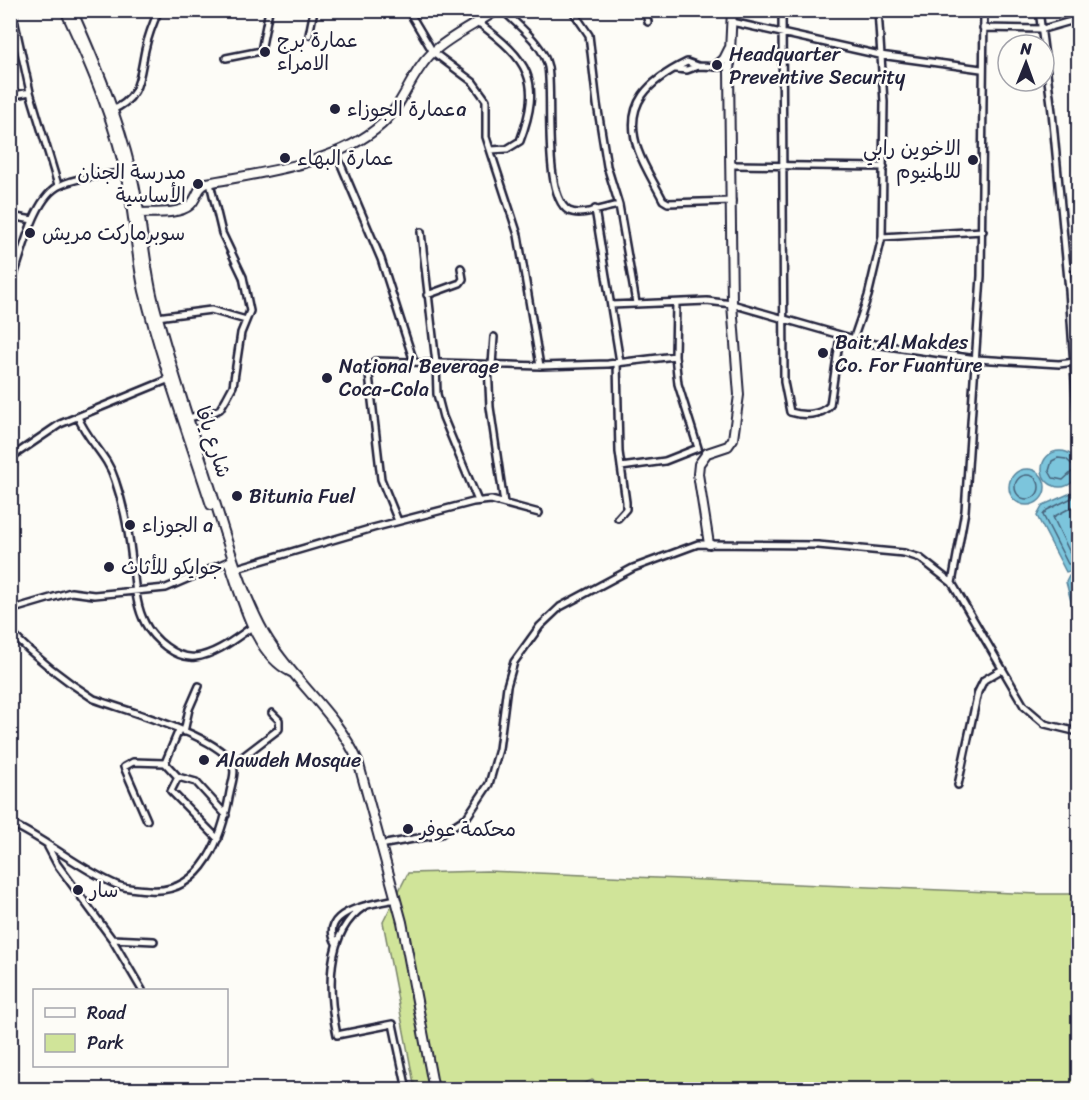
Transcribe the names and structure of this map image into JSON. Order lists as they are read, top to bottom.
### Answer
{
  "streets": {
    "street": ["شارع يافا"]
  },
  "places": [
    "عمارة برج الامراء",
    "Headquarter Preventive Security",
    "عمارة الجوزاءa",
    "عمارة البهاء",
    "الاخوين رابي للالمنيوم",
    "مدرسة الجنان الأساسية",
    "سوبرماركت مريش",
    "Bait Al Makdes Co. For Fuanture",
    "National Beverage Coca-Cola",
    "Bitunia Fuel",
    "الجوزاء a",
    "جوايكو للأثاث",
    "Alawdeh Mosque",
    "محكمة عوفر",
    "سار"
  ],
  "legend": ["Road", "Park"],
  "north": "top"
}
